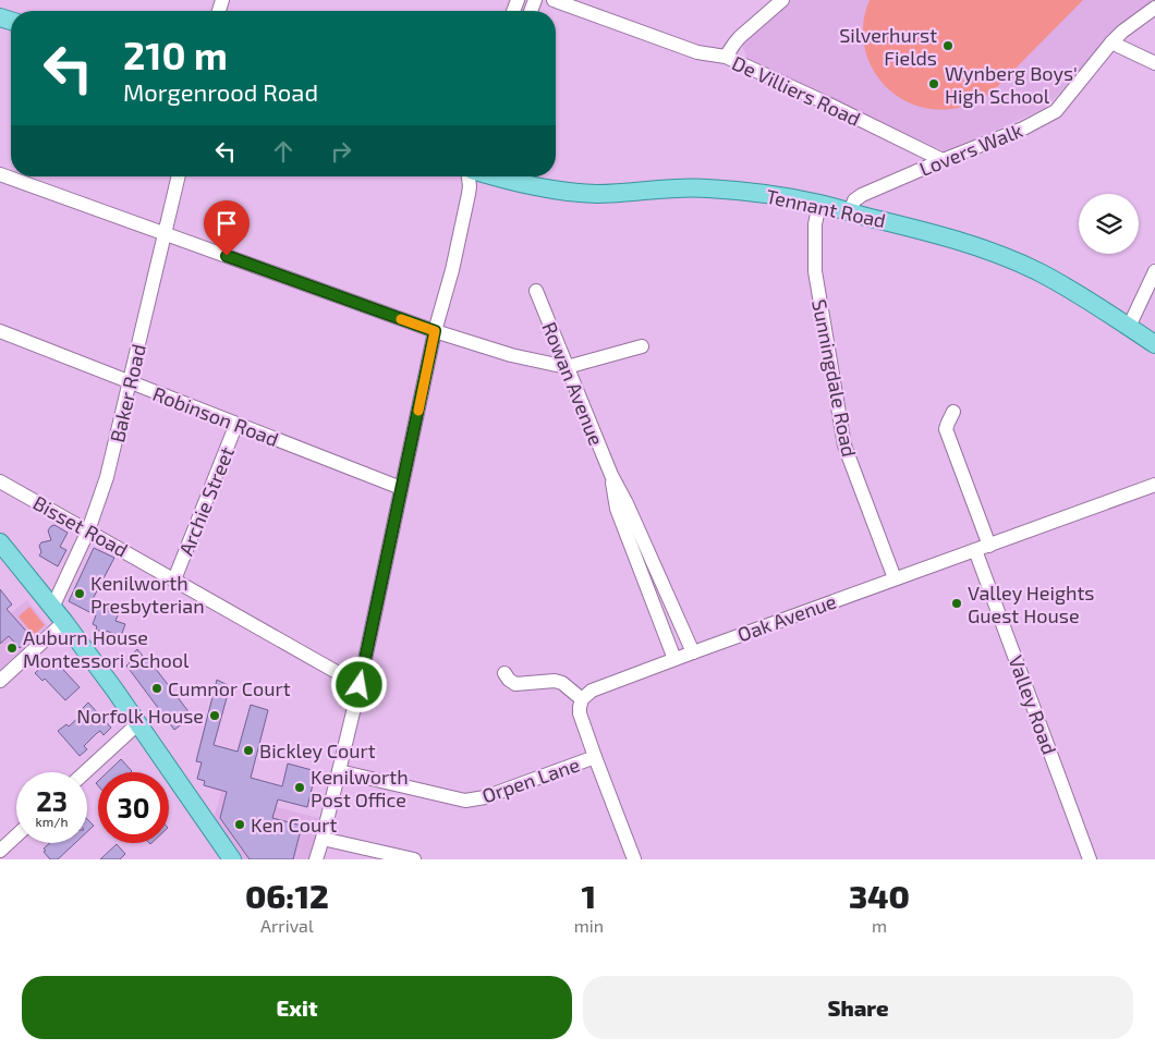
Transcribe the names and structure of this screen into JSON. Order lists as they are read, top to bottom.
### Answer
{
  "streets": {
    "main road": ["Tennant Road"],
    "street": [
      "De Villiers Road",
      "Lovers Walk",
      "Sunningdale Road",
      "Rowan Avenue",
      "Baker Road",
      "Robinson Road",
      "Archie Street",
      "Bisset Road",
      "Oak Avenue",
      "Valley Road",
      "Orpen Lane"
    ]
  },
  "crossings": [
    ["De Villiers Road", "Lovers Walk"],
    ["Lovers Walk", "Tennant Road"],
    ["Tennant Road", "Sunningdale Road"],
    ["Sunningdale Road", "Oak Avenue"],
    ["Rowan Avenue", "Oak Avenue"],
    ["Baker Road", "Robinson Road"],
    ["Baker Road", "Bisset Road"],
    ["Robinson Road", "Archie Street"],
    ["Archie Street", "Bisset Road"],
    ["Oak Avenue", "Valley Road"]
  ],
  "places": [
    "Silverhurst Fields",
    "Wynberg Boys' High School",
    "Kenilworth Presbyterian",
    "Valley Heights Guest House",
    "Auburn House Montessori School",
    "Cumnor Court",
    "Norfolk House",
    "Bickley Court",
    "Kenilworth Post Office",
    "Ken Court"
  ],
  "page": {
    "turn": ["210 m", "Morgenrood Road"],
    "speed": "23 km/h",
    "limit": "30",
    "eta": [
      "06:12",
      "Arrival",
      "1",
      "min",
      "340",
      "m"
    ],
    "buttons": ["Exit", "Share"]
  }
}
